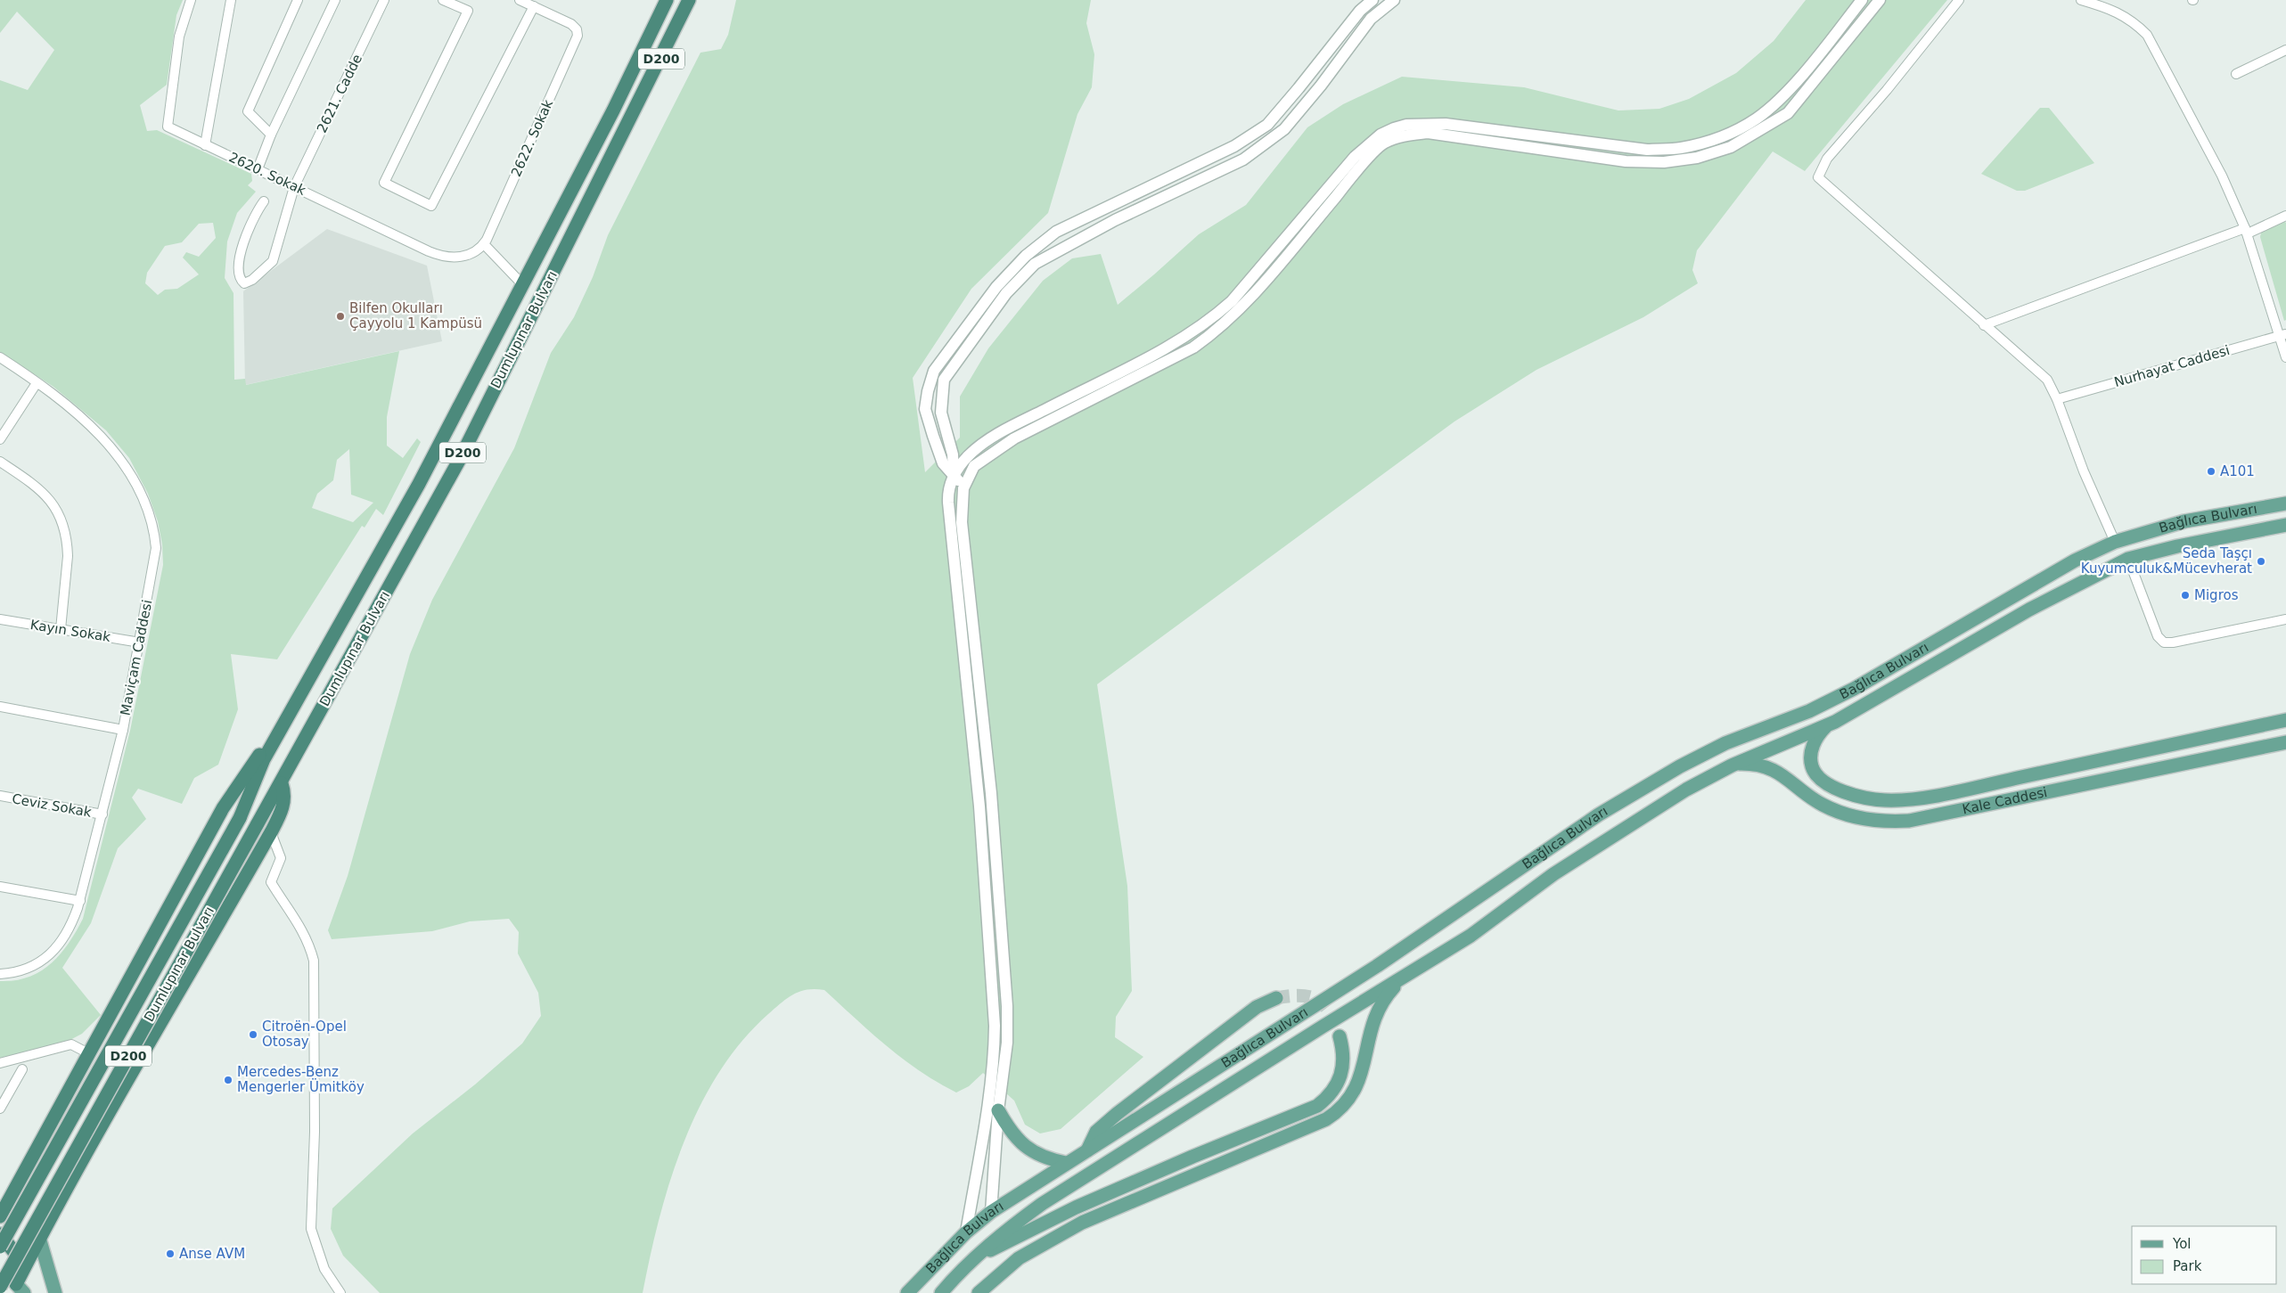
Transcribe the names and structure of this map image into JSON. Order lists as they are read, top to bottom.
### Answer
{
  "streets": {
    "highway": ["D200", "Dumlupınar Bulvarı"],
    "main road": ["Bağlıca Bulvarı", "Kale Caddesi"],
    "street": [
      "2621. Cadde",
      "2622. Sokak",
      "2620. Sokak",
      "Nurhayat Caddesi",
      "Kayın Sokak",
      "Maviçam Caddesi",
      "Ceviz Sokak"
    ]
  },
  "crossings": [
    ["2621. Cadde", "2620. Sokak"],
    ["2622. Sokak", "2620. Sokak"],
    ["Bağlıca Bulvarı", "Kale Caddesi"],
    ["Kayın Sokak", "Maviçam Caddesi"],
    ["Maviçam Caddesi", "Ceviz Sokak"]
  ],
  "places": [
    "Bilfen Okulları Çayyolu 1 Kampüsü",
    "A101",
    "Seda Taşçı Kuyumculuk&Mücevherat",
    "Migros",
    "Citroën-Opel Otosay",
    "Mercedes-Benz Mengerler Ümitköy",
    "Anse AVM"
  ],
  "legend": ["Yol", "Park"]
}
